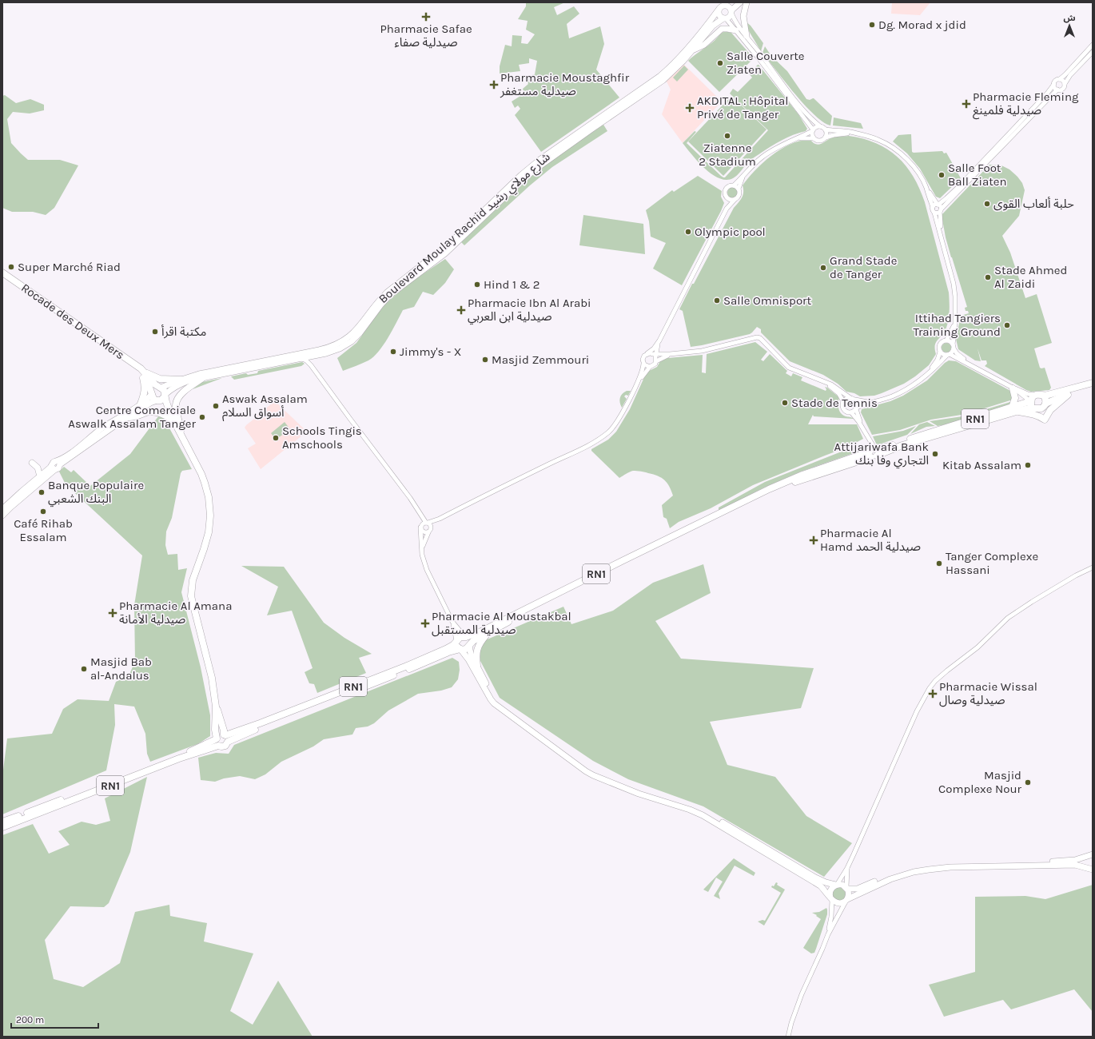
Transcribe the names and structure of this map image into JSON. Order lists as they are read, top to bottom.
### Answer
{
  "streets": {
    "highway": ["Rocade des Deux Mers", "RN1"],
    "main road": ["Boulevard Moulay Rachid شارع مولاي رشيد"]
  },
  "crossings": [
    ["Boulevard Moulay Rachid شارع مولاي رشيد", "Rocade des Deux Mers"],
    ["Rocade des Deux Mers", "RN1"]
  ],
  "places": {
    "health": [
      "Pharmacie Safae صيدلية صفاء",
      "Pharmacie Moustaghfir صيدلية مستغفر",
      "Pharmacie Fleming صيدلية فلمينغ",
      "AKDITAL : Hôpital Privé de Tanger",
      "Pharmacie Ibn Al Arabi صيدلية ابن العربي",
      "Pharmacie Al Hamd صيدلية الحمد",
      "Pharmacie Al Amana صيدلية الأمانة",
      "Pharmacie Al Moustakbal صيدلية المستقبل",
      "Pharmacie Wissal صيدلية وصال"
    ],
    "other": [
      "Dg. Morad x jdid",
      "Salle Couverte Ziaten",
      "Ziatenne 2 Stadium",
      "Salle Foot Ball Ziaten",
      "حلبة ألعاب القوى",
      "Olympic pool",
      "Super Marché Riad",
      "Grand Stade de Tanger",
      "Stade Ahmed Al Zaidi",
      "Hind 1 & 2",
      "Salle Omnisport",
      "Ittihad Tangiers Training Ground",
      "مكتبة اقرأ",
      "Jimmy's - X",
      "Masjid Zemmouri",
      "Stade de Tennis",
      "Aswak Assalam أسواق السلام",
      "Centre Comerciale Aswalk Assalam Tanger",
      "Schools Tingis Amschools",
      "Attijariwafa Bank التجاري وفا بنك",
      "Kitab Assalam",
      "Banque Populaire البنك الشعبي",
      "Café Rihab Essalam",
      "Tanger Complexe Hassani",
      "Masjid Bab al-Andalus",
      "Masjid Complexe Nour"
    ]
  },
  "scale_bar": "200 m",
  "north": "top"
}
